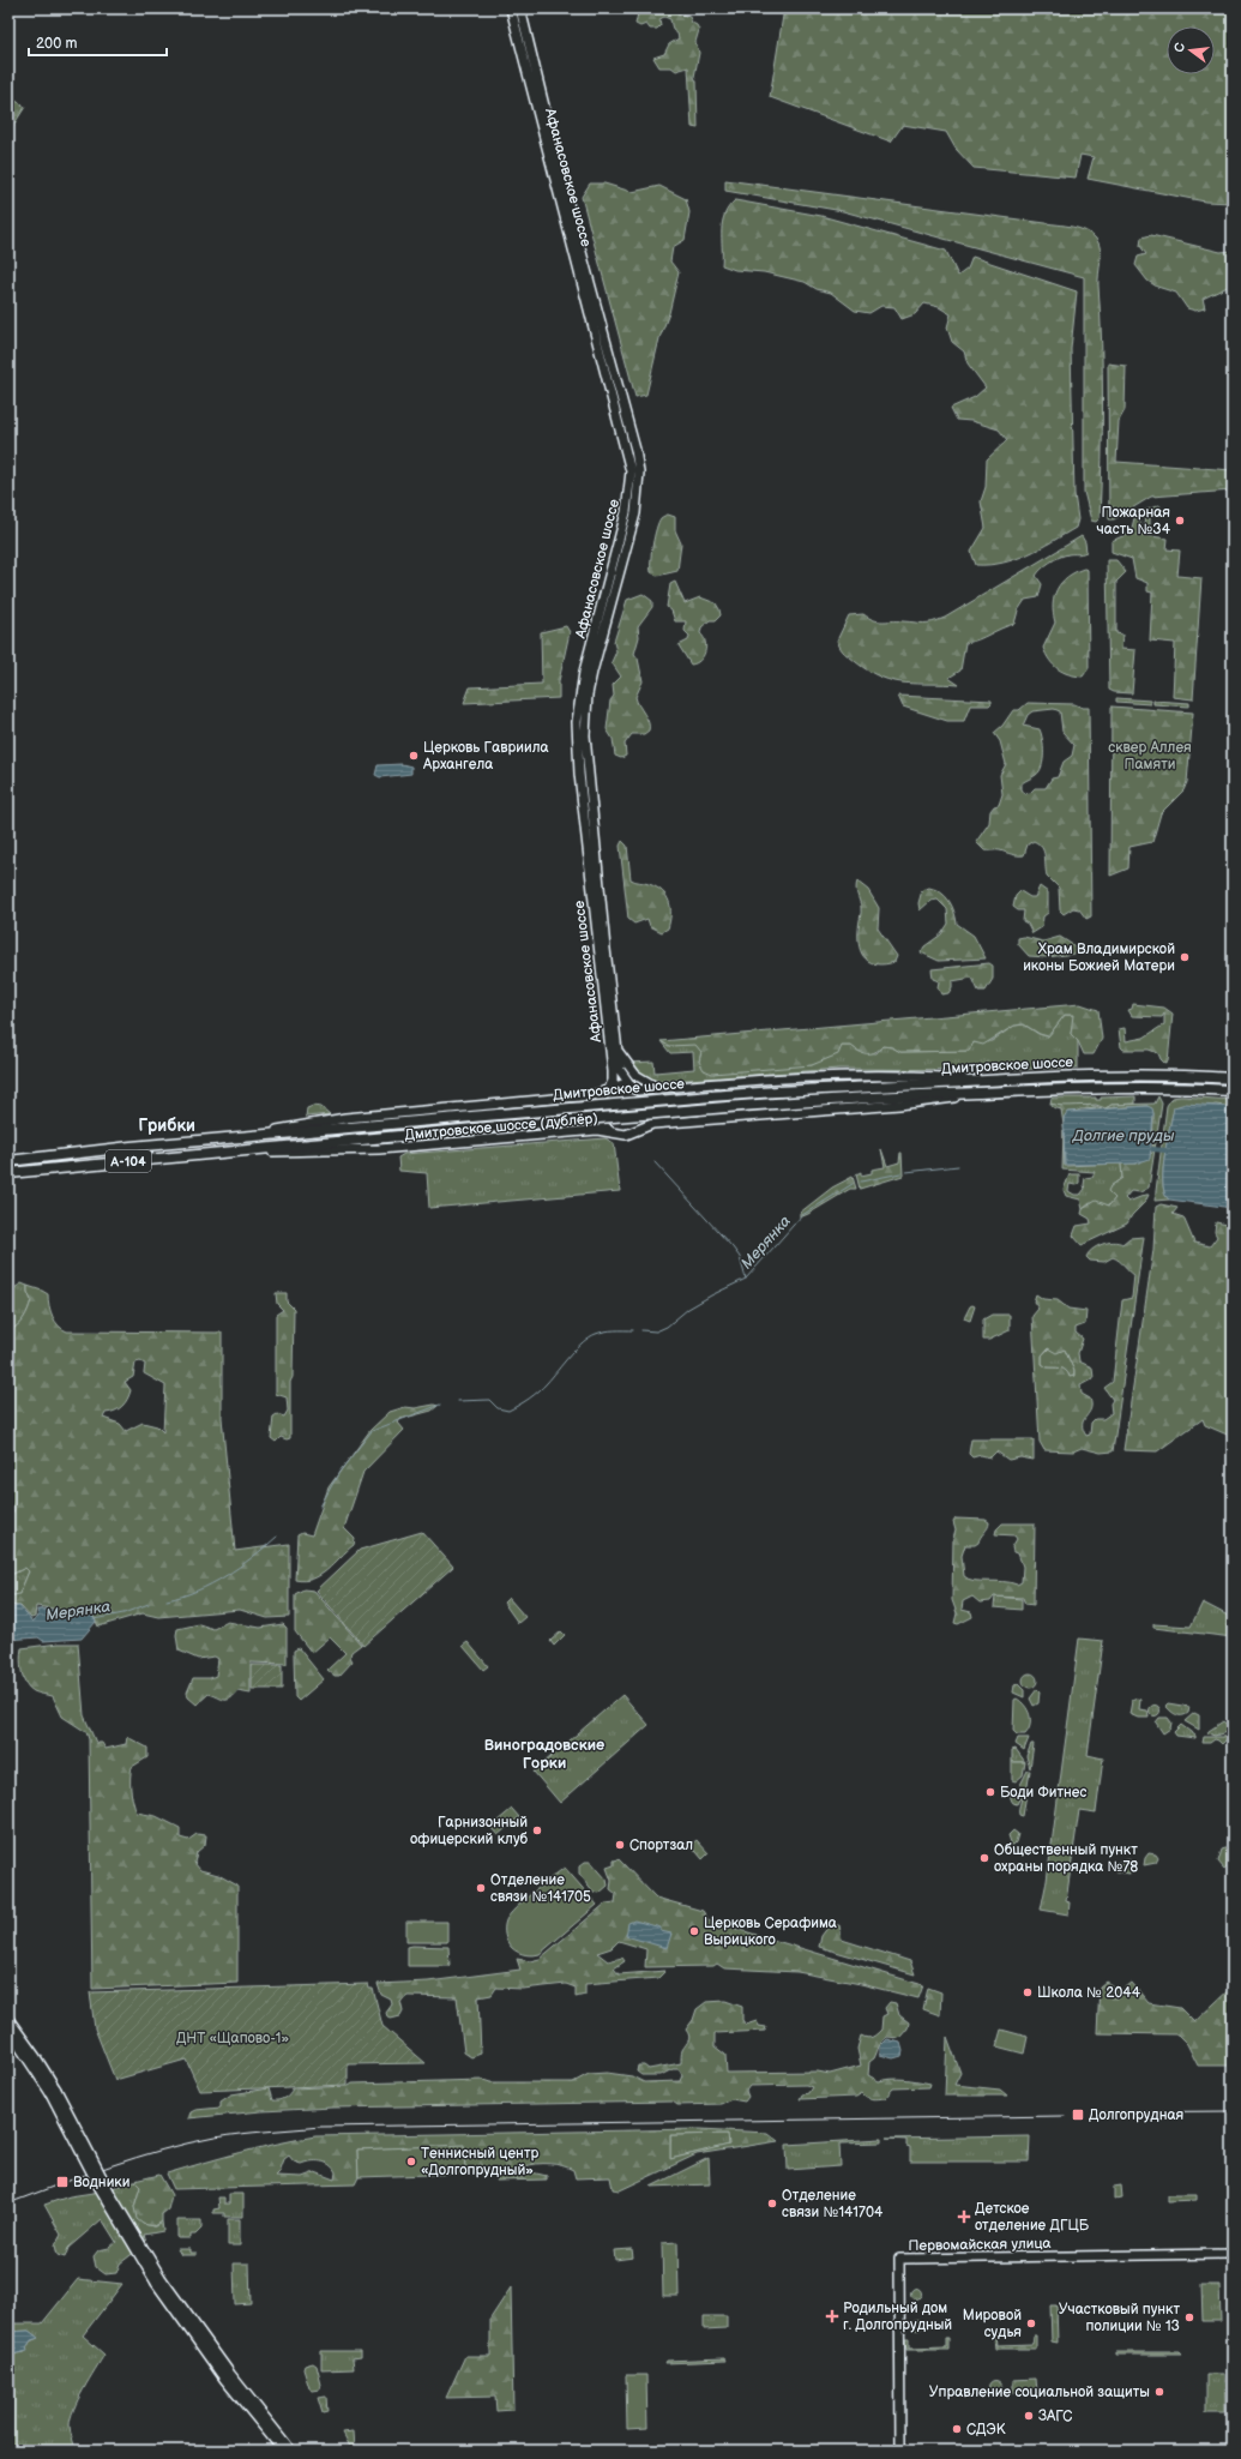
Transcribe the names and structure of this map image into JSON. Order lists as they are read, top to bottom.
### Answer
{
  "streets": {
    "highway": ["Дмитровское шоссе", "А-104"],
    "main road": ["Афанасовское шоссе", "Дмитровское шоссе (дублёр)", "Первомайская улица"]
  },
  "crossings": [
    ["Афанасовское шоссе", "Дмитровское шоссе (дублёр)"],
    ["Дмитровское шоссе", "Дмитровское шоссе (дублёр)"]
  ],
  "districts": ["Грибки", "Виноградовские Горки"],
  "water": ["Долгие пруды", "Мерянка"],
  "parks": ["сквер Аллея Памяти", "ДНТ «Щапово-1»"],
  "places": {
    "other": [
      "Пожарная часть №34",
      "Церковь Гавриила Архангела",
      "Храм Владимирской иконы Божией Матери",
      "Боди Фитнес",
      "Гарнизонный офицерский клуб",
      "Спортзал",
      "Общественный пункт охраны порядка №78",
      "Отделение связи №141705",
      "Церковь Серафима Вырицкого",
      "Школа № 2044",
      "Теннисный центр «Долгопрудный»",
      "Отделение связи №141704",
      "Участковый пункт полиции № 13",
      "Мировой судья",
      "Управление социальной защиты",
      "ЗАГС",
      "СДЭК"
    ],
    "transit": ["Долгопрудная", "Водники"],
    "health": ["Детское отделение ДГЦБ", "Родильный дом г. Долгопрудный"]
  },
  "scale_bar": "200 m",
  "north": "left"
}
